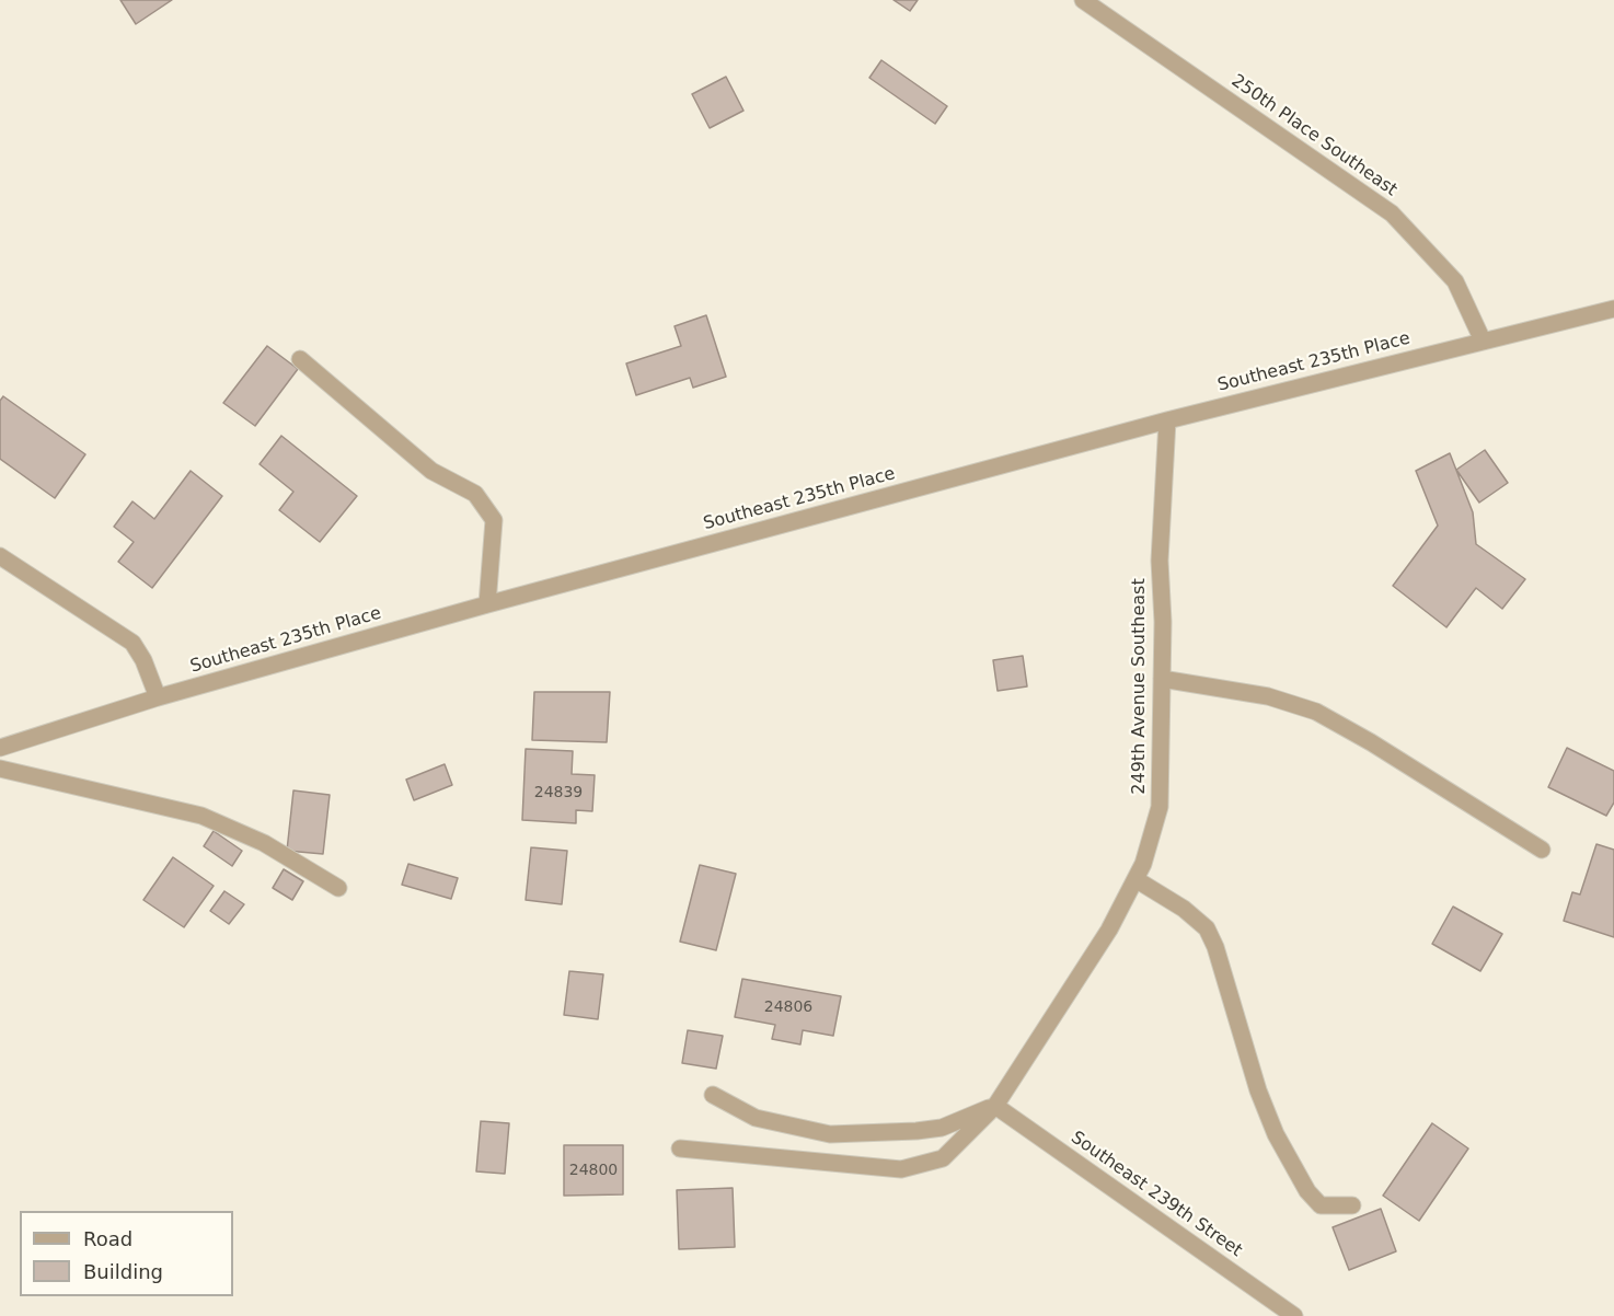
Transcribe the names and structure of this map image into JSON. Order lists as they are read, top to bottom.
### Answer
{
  "streets": {
    "street": [
      "250th Place Southeast",
      "Southeast 235th Place",
      "249th Avenue Southeast",
      "Southeast 239th Street"
    ]
  },
  "crossings": [
    ["250th Place Southeast", "Southeast 235th Place"],
    ["Southeast 235th Place", "249th Avenue Southeast"],
    ["249th Avenue Southeast", "Southeast 239th Street"]
  ],
  "house_numbers": ["24839", "24806", "24800"],
  "legend": ["Road", "Building"]
}
